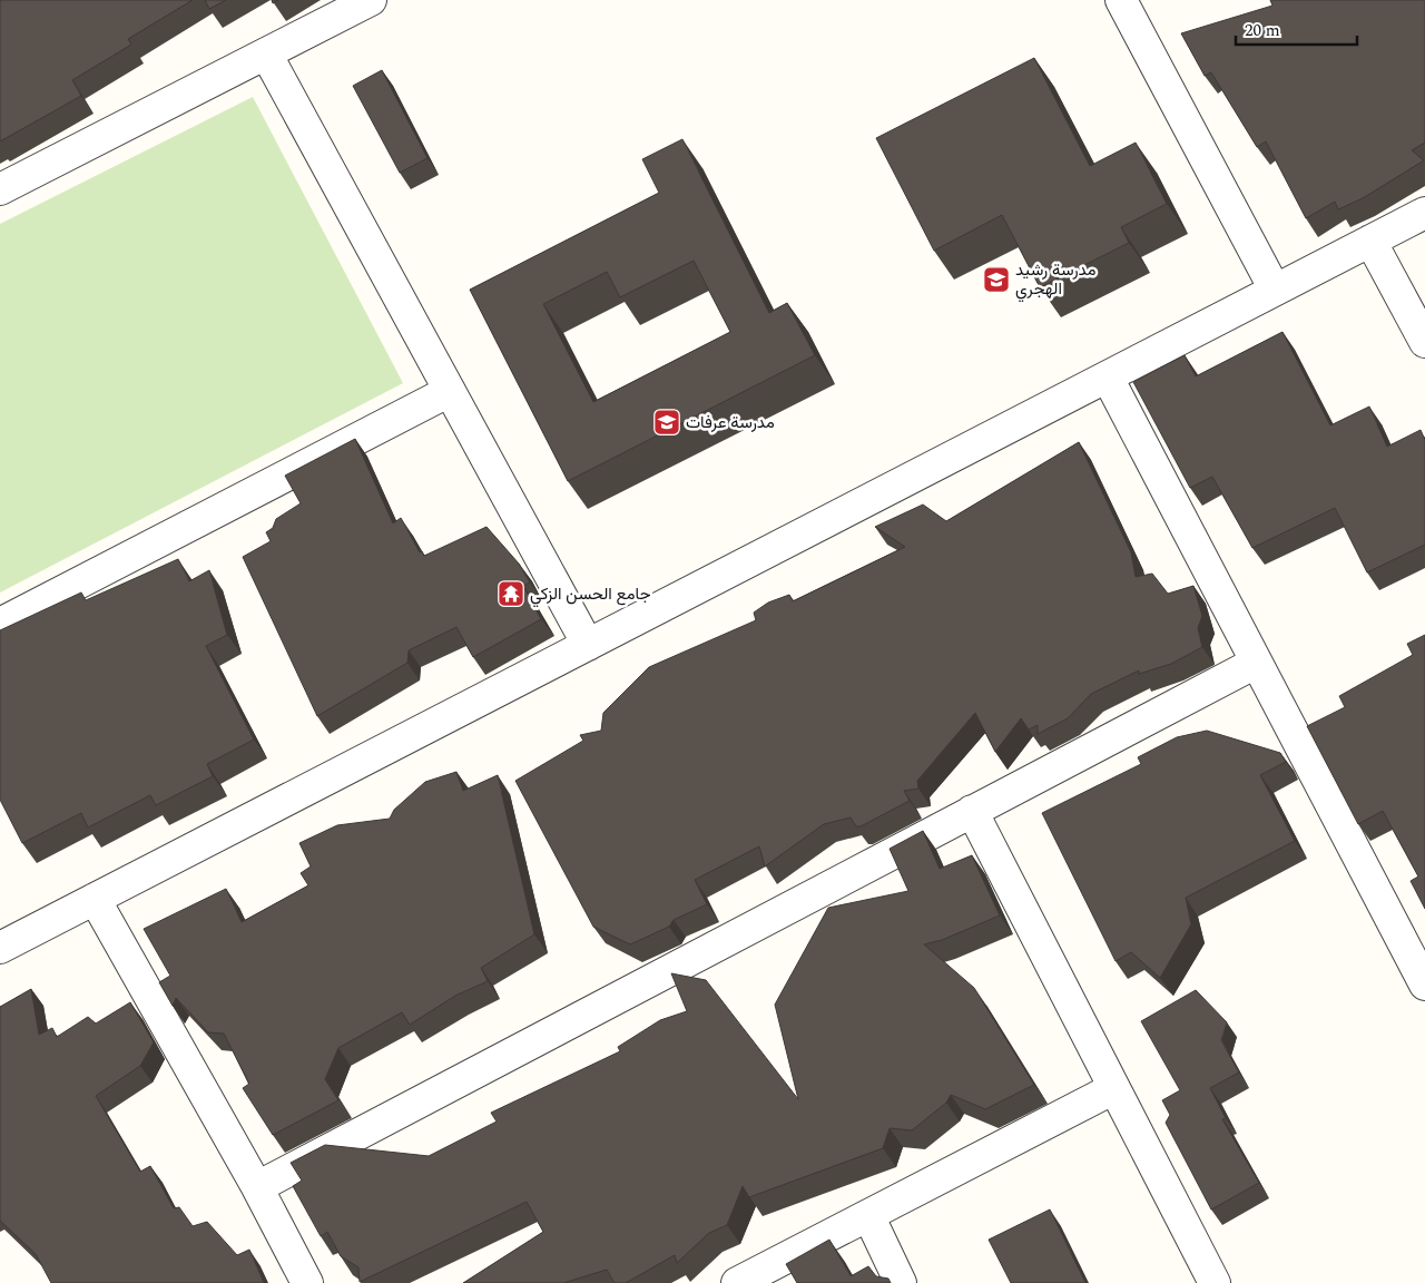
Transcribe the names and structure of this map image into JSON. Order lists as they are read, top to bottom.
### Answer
{
  "places": {
    "school or university": ["مدرسة رشيد الهجري", "مدرسة عرفات"],
    "temple": ["جامع الحسن الزكي"]
  },
  "scale_bar": "20 m"
}
